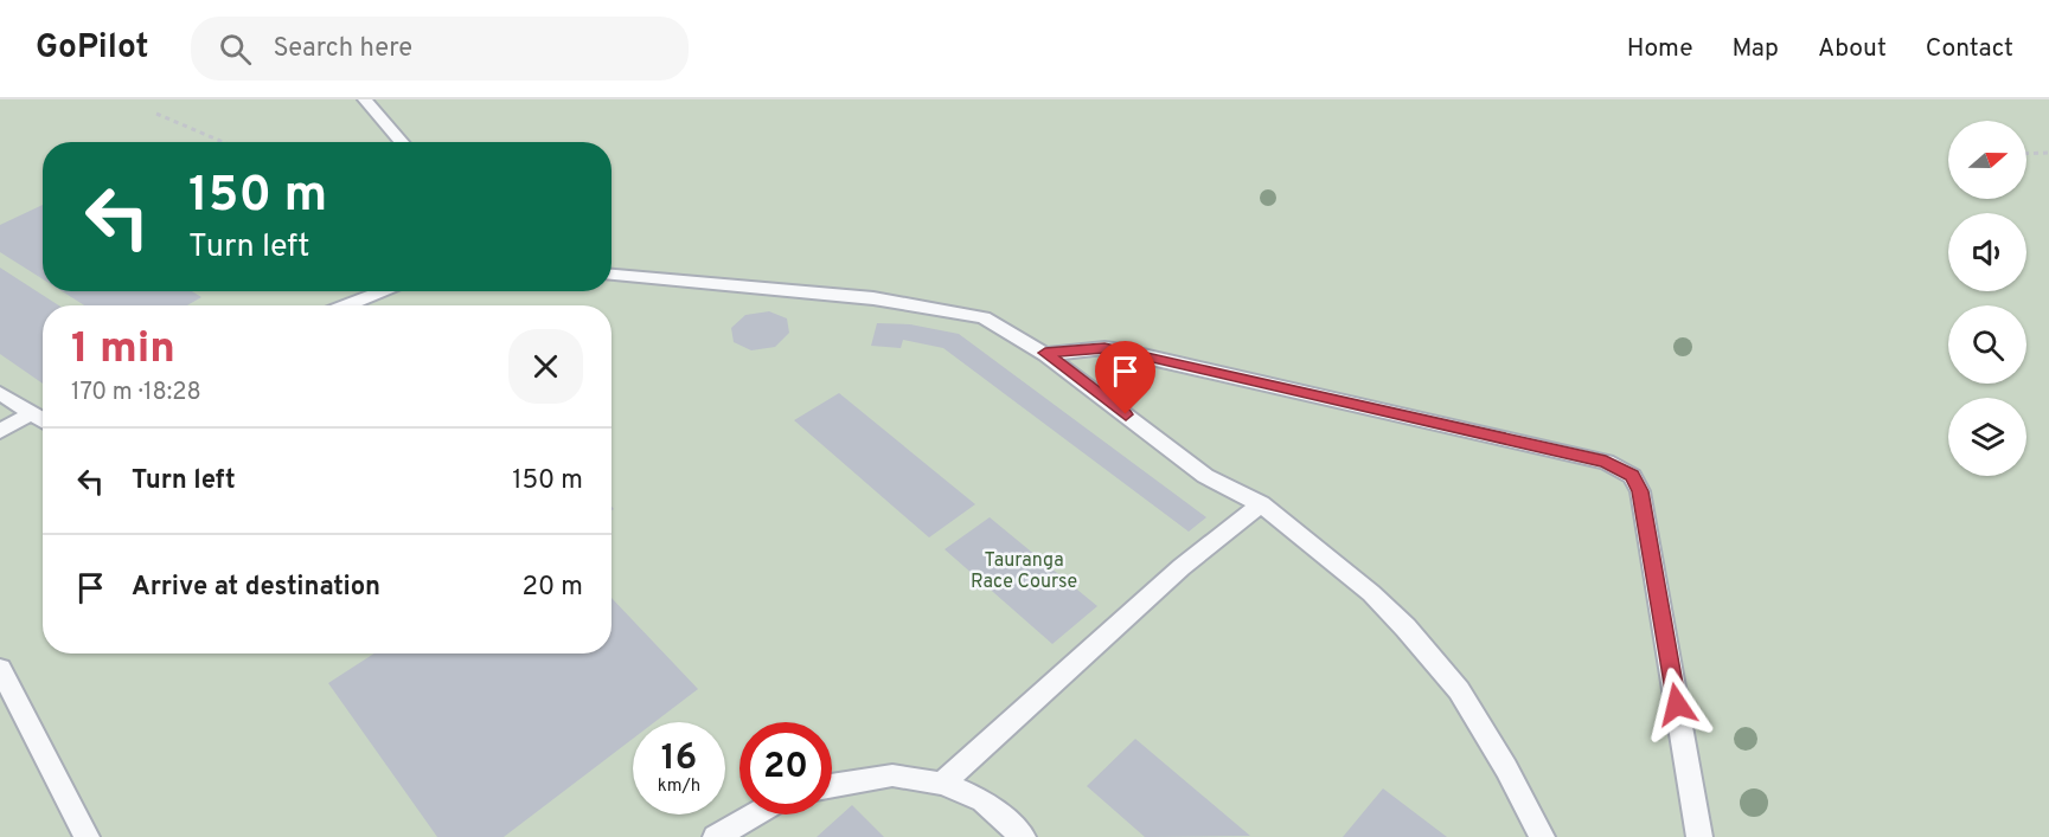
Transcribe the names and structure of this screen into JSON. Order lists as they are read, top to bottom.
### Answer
{
  "parks": ["Tauranga Race Course"],
  "north": "right",
  "page": {
    "header": "GoPilot",
    "search": "Search here",
    "nav": [
      "Home",
      "Map",
      "About",
      "Contact"
    ],
    "turn": ["150 m", "Turn left"],
    "heading": ["1 min", "170 m · 18:28"],
    "list": [
      {
        "name": "Turn left",
        "value": "150 m"
      },
      {
        "name": "Arrive at destination",
        "value": "20 m"
      }
    ],
    "speed": "16 km/h",
    "limit": "20"
  }
}
